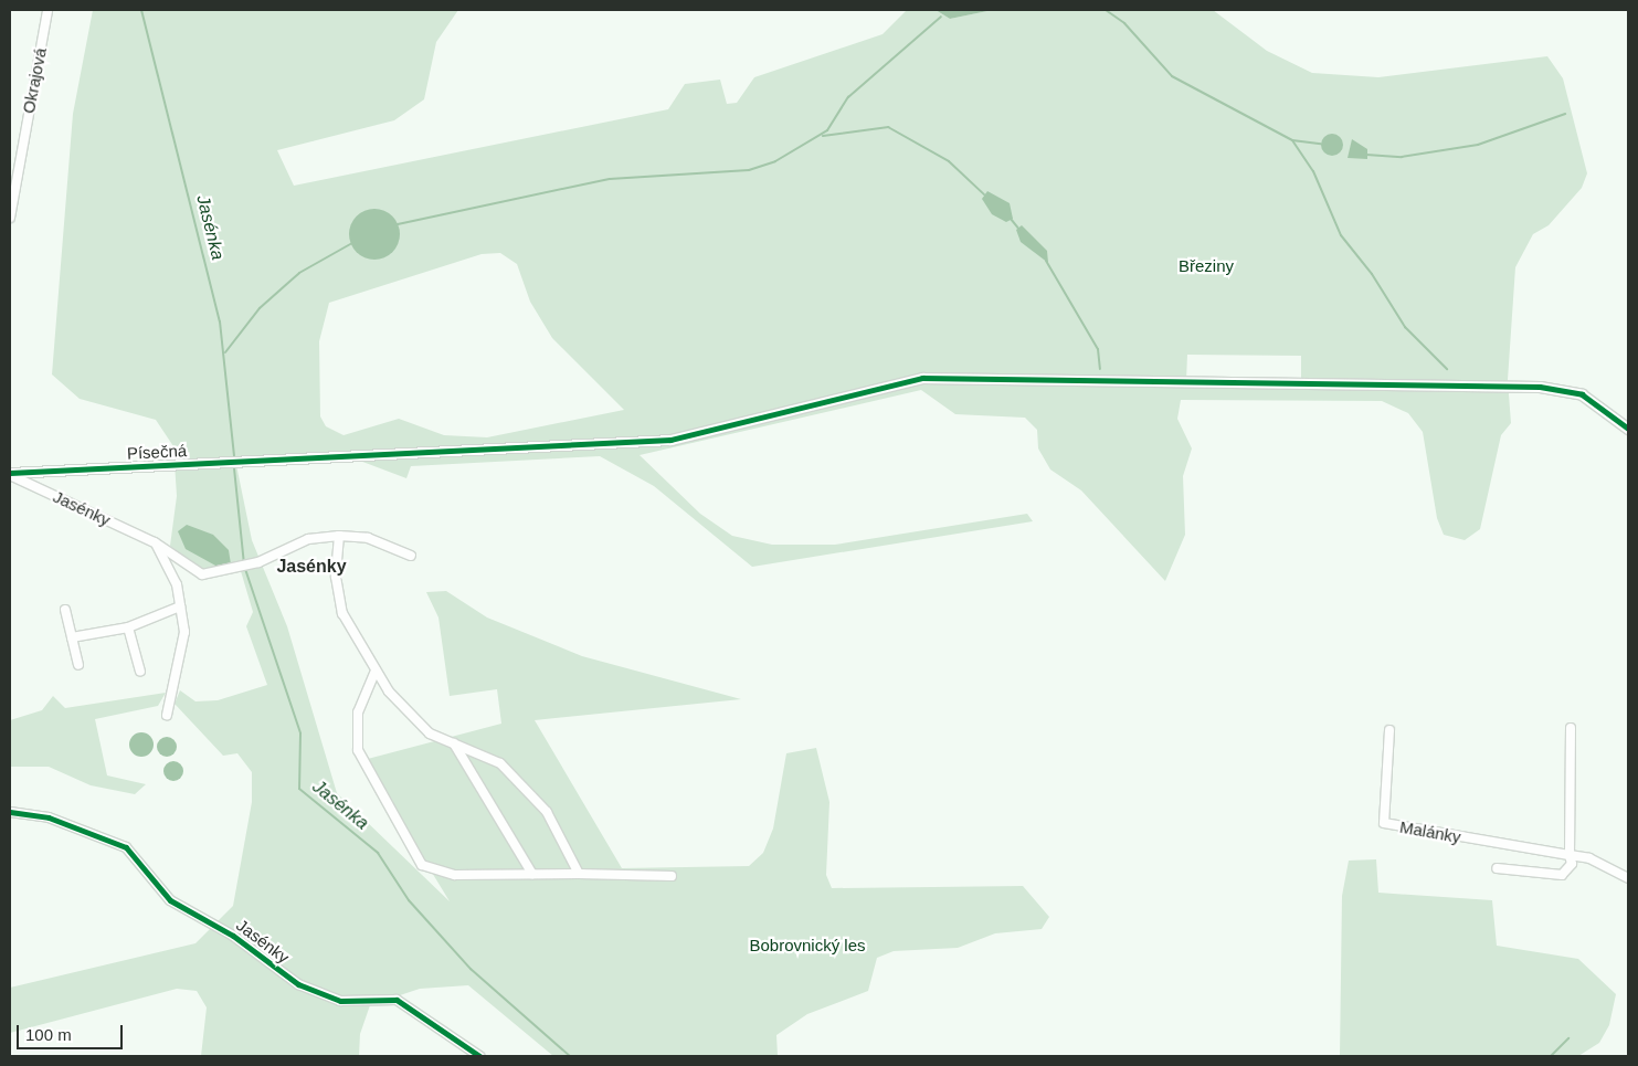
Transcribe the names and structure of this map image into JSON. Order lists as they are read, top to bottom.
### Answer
{
  "streets": {
    "street": [
      "Okrajová",
      "Písečná",
      "Jasénky",
      "Malánky"
    ]
  },
  "crossings": [
    ["Písečná", "Jasénky"]
  ],
  "districts": ["Jasénky"],
  "water": ["Jasénka"],
  "parks": ["Březiny", "Bobrovnický les"],
  "scale_bar": "100 m"
}
